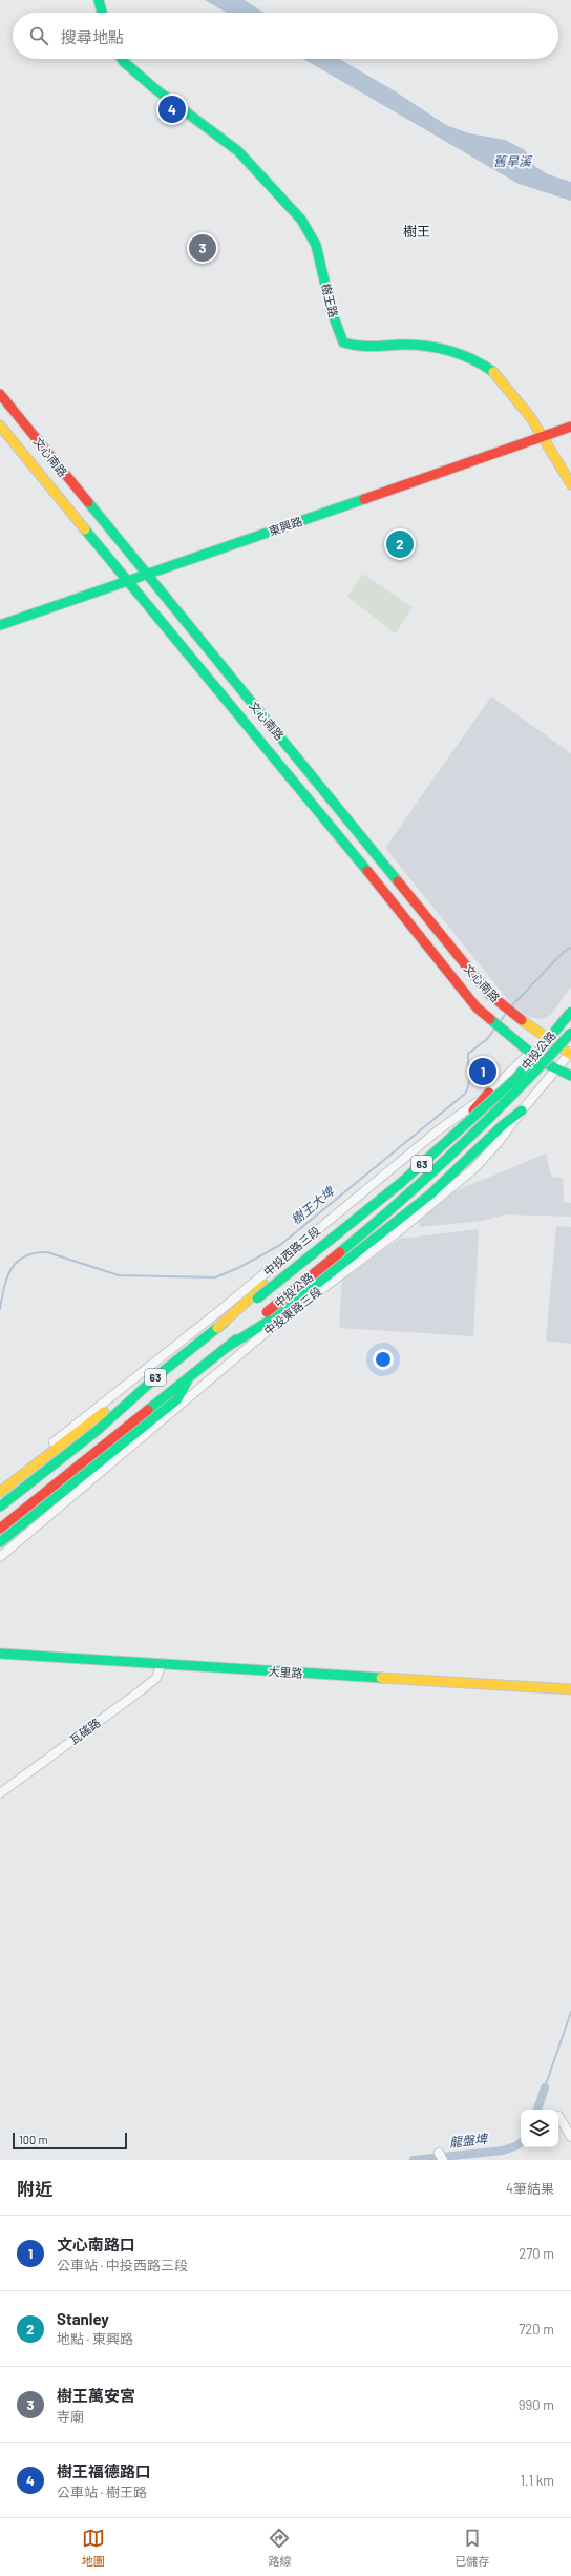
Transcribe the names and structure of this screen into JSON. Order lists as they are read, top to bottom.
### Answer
{
  "streets": {
    "main road": [
      "樹王路",
      "文心南路",
      "東興路",
      "中投公路",
      "63",
      "大里路"
    ],
    "street": ["中投西路三段", "中投東路三段", "瓦磘路"]
  },
  "crossings": [
    ["樹王路", "東興路"],
    ["文心南路", "東興路"],
    ["文心南路", "中投西路三段"],
    ["文心南路", "中投東路三段"],
    ["大里路", "瓦磘路"]
  ],
  "districts": ["樹王"],
  "water": ["舊旱溪", "樹王大埤", "龍盤埤"],
  "scale_bar": "100 m",
  "page": {
    "search": "搜尋地點",
    "pins": [
      "4",
      "3",
      "2",
      "1"
    ],
    "scale": "100 m",
    "heading": ["附近", "4筆結果"],
    "list": [
      {
        "mark": "1",
        "name": "文心南路口",
        "note": "公車站 · 中投西路三段",
        "value": "270 m"
      },
      {
        "mark": "2",
        "name": "Stanley",
        "note": "地點 · 東興路",
        "value": "720 m"
      },
      {
        "mark": "3",
        "name": "樹王萬安宮",
        "note": "寺廟",
        "value": "990 m"
      },
      {
        "mark": "4",
        "name": "樹王福德路口",
        "note": "公車站 · 樹王路",
        "value": "1.1 km"
      }
    ],
    "nav": ["地圖", "路線", "已儲存"]
  }
}
